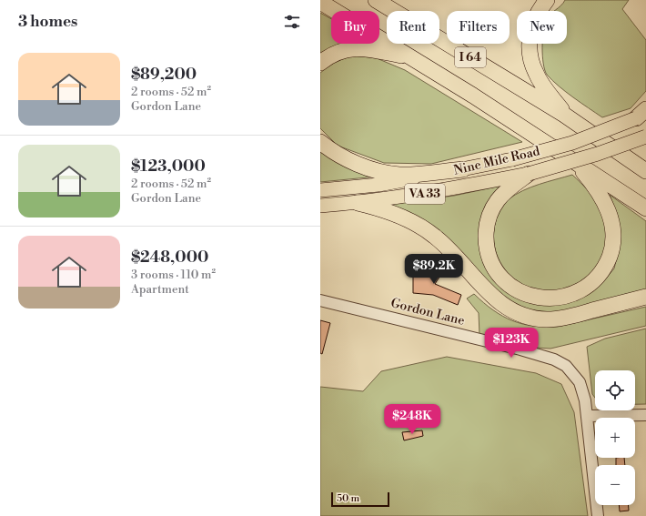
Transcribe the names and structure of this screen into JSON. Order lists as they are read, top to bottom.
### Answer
{
  "streets": {
    "highway": ["I 64"],
    "main road": ["Nine Mile Road", "VA 33"],
    "street": ["Gordon Lane"]
  },
  "scale_bar": "50 m",
  "page": {
    "heading": "3 homes",
    "chip": [
      "Buy",
      "Rent",
      "Filters",
      "New"
    ],
    "list": [
      {
        "name": "$89,200",
        "note": "2 rooms · 52 m² · Gordon Lane"
      },
      {
        "name": "$123,000",
        "note": "2 rooms · 52 m² · Gordon Lane"
      },
      {
        "name": "$248,000",
        "note": "3 rooms · 110 m² · Apartment"
      }
    ],
    "price": ["$89.2K", "$123K", "$248K"],
    "map_buttons": ["+", "−"],
    "scale": "50 m"
  }
}
